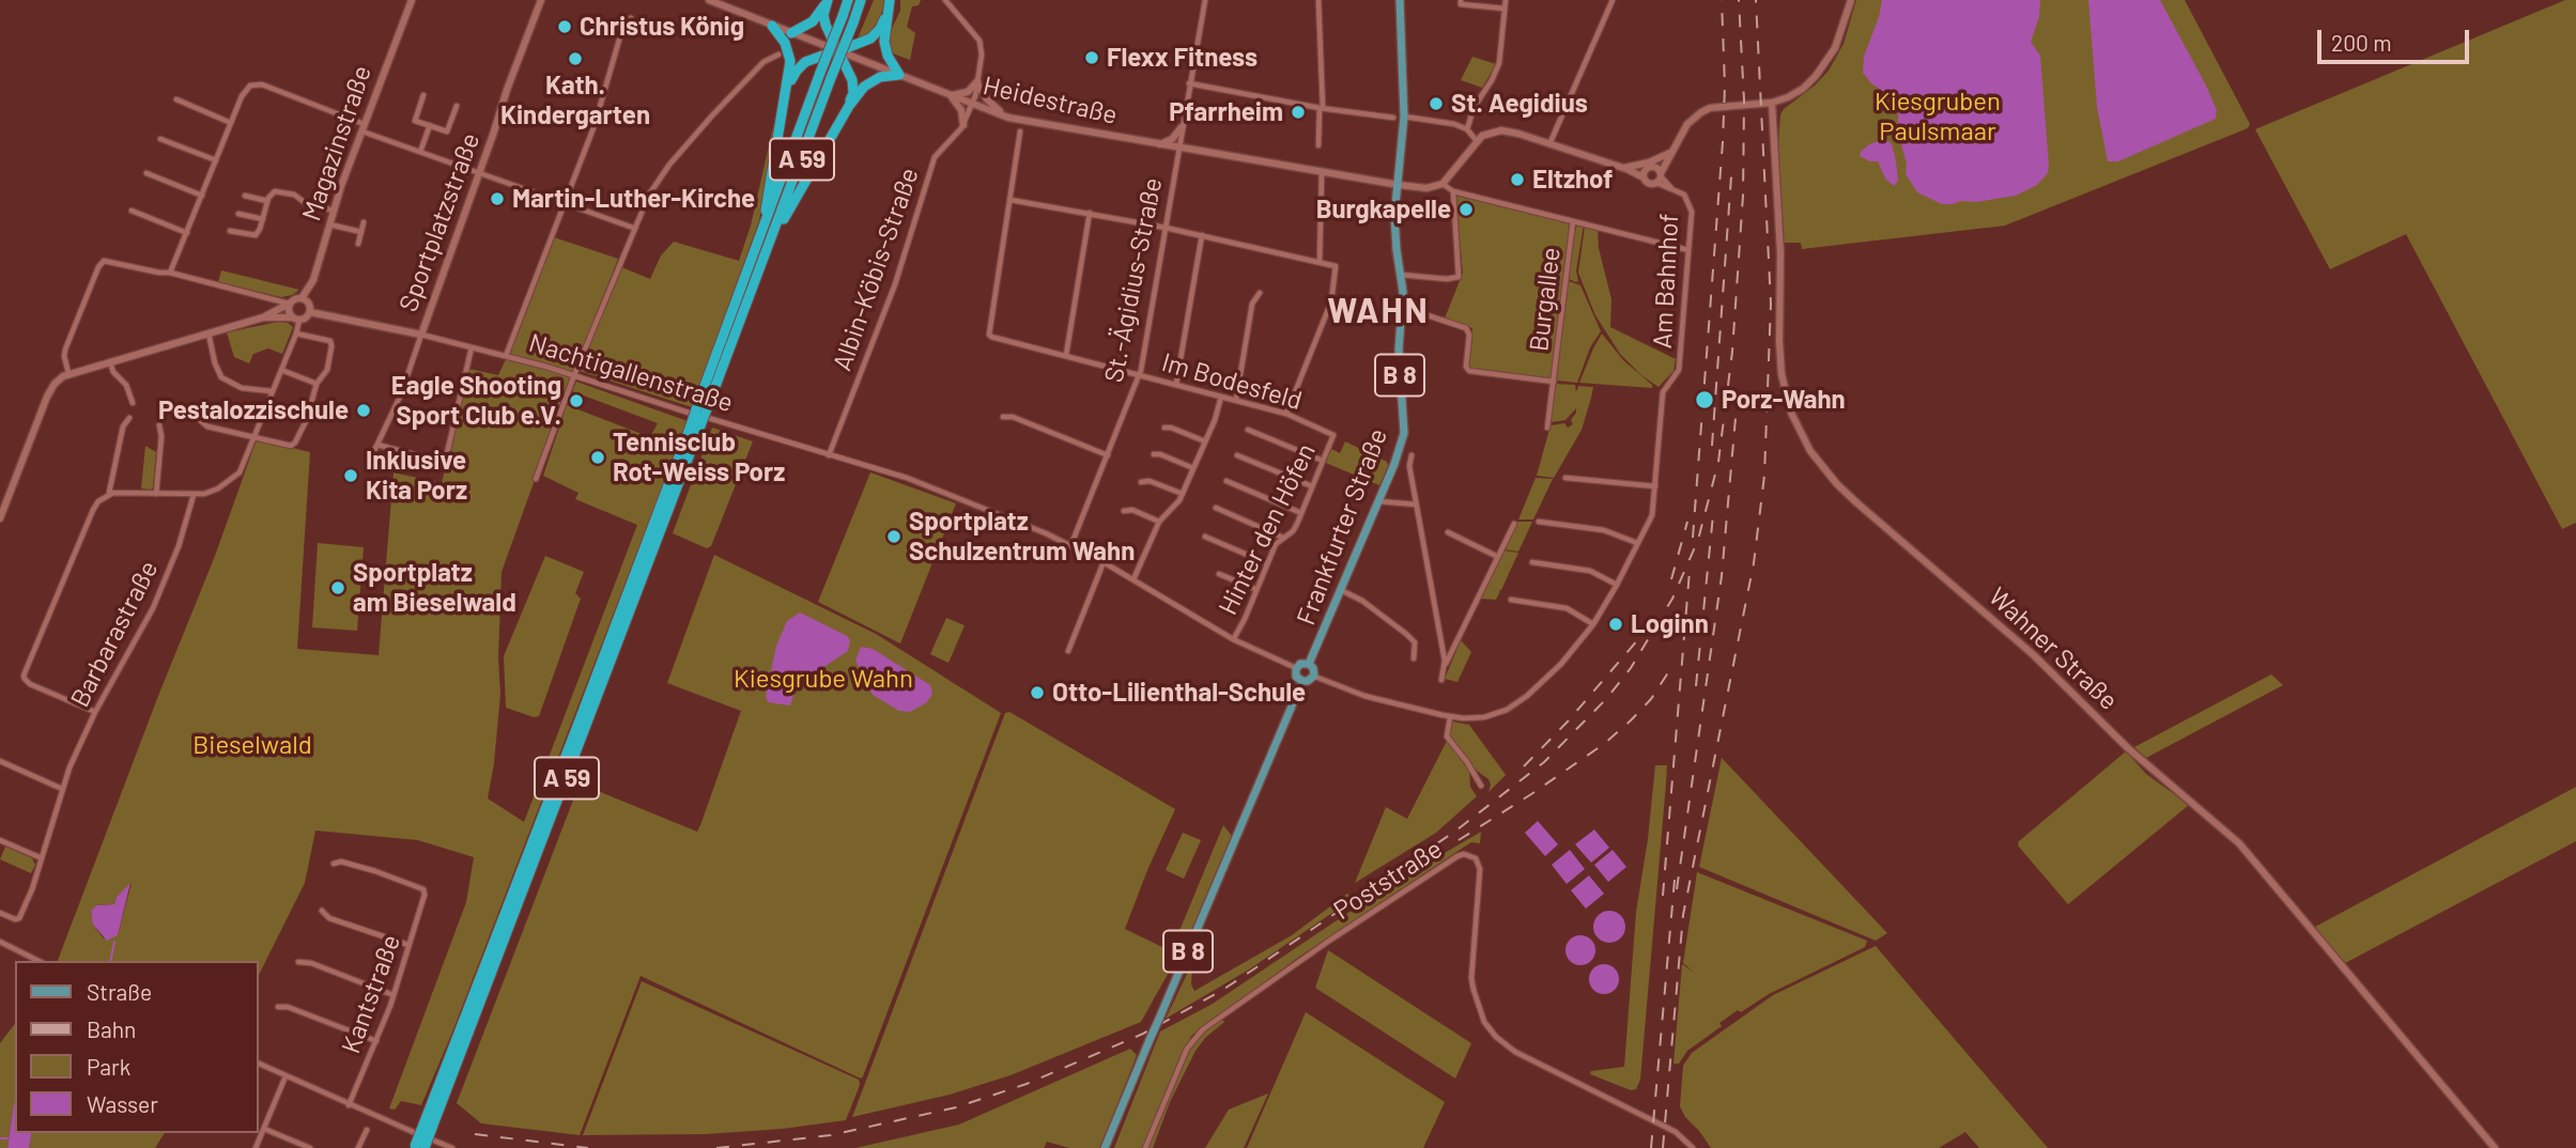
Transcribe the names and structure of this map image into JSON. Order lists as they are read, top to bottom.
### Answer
{
  "streets": {
    "highway": ["A 59"],
    "main road": [
      "Heidestraße",
      "Magazinstraße",
      "Sportplatzstraße",
      "Nachtigallenstraße",
      "B 8",
      "Frankfurter Straße",
      "Wahner Straße"
    ],
    "street": [
      "Albin-Köbis-Straße",
      "St.-Ägidius-Straße",
      "Am Bahnhof",
      "Burgallee",
      "Im Bodesfeld",
      "Hinter den Höfen",
      "Barbarastraße",
      "Poststraße",
      "Kantstraße"
    ]
  },
  "crossings": [
    ["Heidestraße", "Albin-Köbis-Straße"],
    ["Heidestraße", "St.-Ägidius-Straße"],
    ["Heidestraße", "Burgallee"],
    ["Heidestraße", "Frankfurter Straße"],
    ["Magazinstraße", "Nachtigallenstraße"],
    ["Sportplatzstraße", "Nachtigallenstraße"],
    ["Albin-Köbis-Straße", "Nachtigallenstraße"],
    ["St.-Ägidius-Straße", "Nachtigallenstraße"],
    ["St.-Ägidius-Straße", "Im Bodesfeld"],
    ["Am Bahnhof", "Nachtigallenstraße"],
    ["Am Bahnhof", "B 8"],
    ["Am Bahnhof", "Frankfurter Straße"],
    ["Nachtigallenstraße", "B 8"],
    ["Nachtigallenstraße", "Frankfurter Straße"],
    ["Nachtigallenstraße", "Hinter den Höfen"],
    ["B 8", "Frankfurter Straße"],
    ["Im Bodesfeld", "Hinter den Höfen"]
  ],
  "districts": ["WAHN"],
  "parks": ["Kiesgruben Paulsmaar", "Kiesgrube Wahn", "Bieselwald"],
  "places": [
    "Christus König",
    "Flexx Fitness",
    "Kath. Kindergarten",
    "St. Aegidius",
    "Pfarrheim",
    "Eltzhof",
    "Martin-Luther-Kirche",
    "Burgkapelle",
    "Porz-Wahn",
    "Eagle Shooting Sport Club e.V.",
    "Pestalozzischule",
    "Tennisclub Rot-Weiss Porz",
    "Inklusive Kita Porz",
    "Sportplatz Schulzentrum Wahn",
    "Sportplatz am Bieselwald",
    "Loginn",
    "Otto-Lilienthal-Schule"
  ],
  "legend": [
    "Straße",
    "Bahn",
    "Park",
    "Wasser"
  ],
  "scale_bar": "200 m"
}
